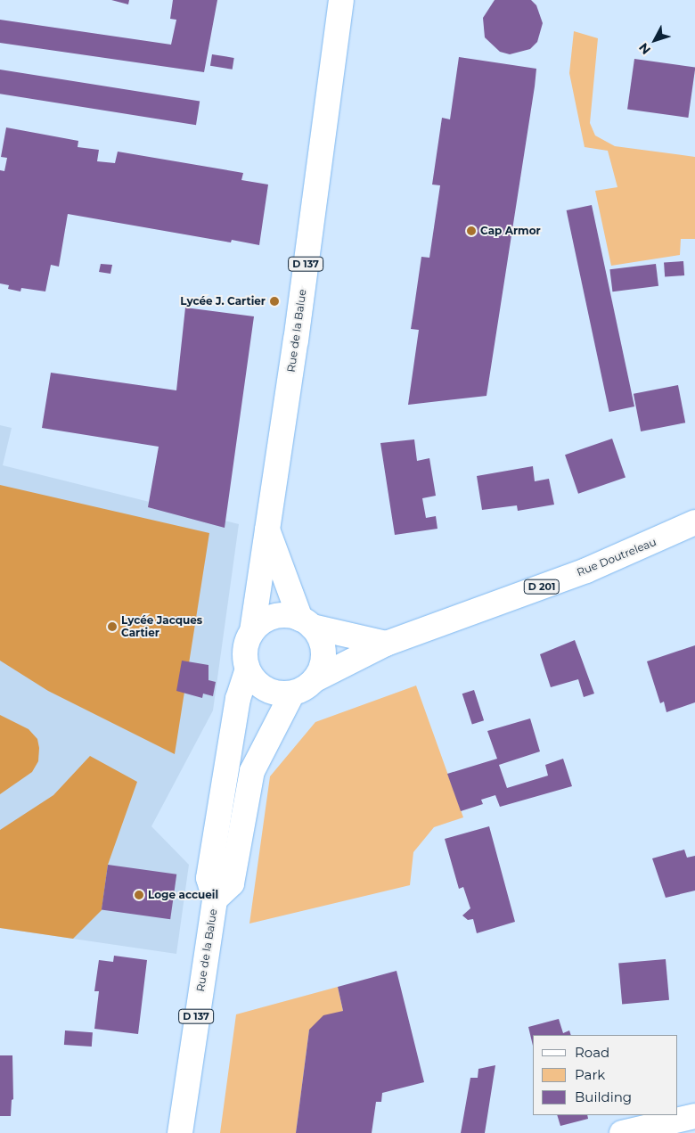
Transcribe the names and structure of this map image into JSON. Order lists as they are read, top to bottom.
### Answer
{
  "streets": {
    "main road": [
      "D 137",
      "Rue de la Balue",
      "Rue Doutreleau",
      "D 201"
    ]
  },
  "crossings": [
    ["Rue de la Balue", "Rue Doutreleau"]
  ],
  "places": [
    "Cap Armor",
    "Lycée J. Cartier",
    "Lycée Jacques Cartier",
    "Loge accueil"
  ],
  "legend": ["Road", "Park", "Building"],
  "north": "bottom left"
}
